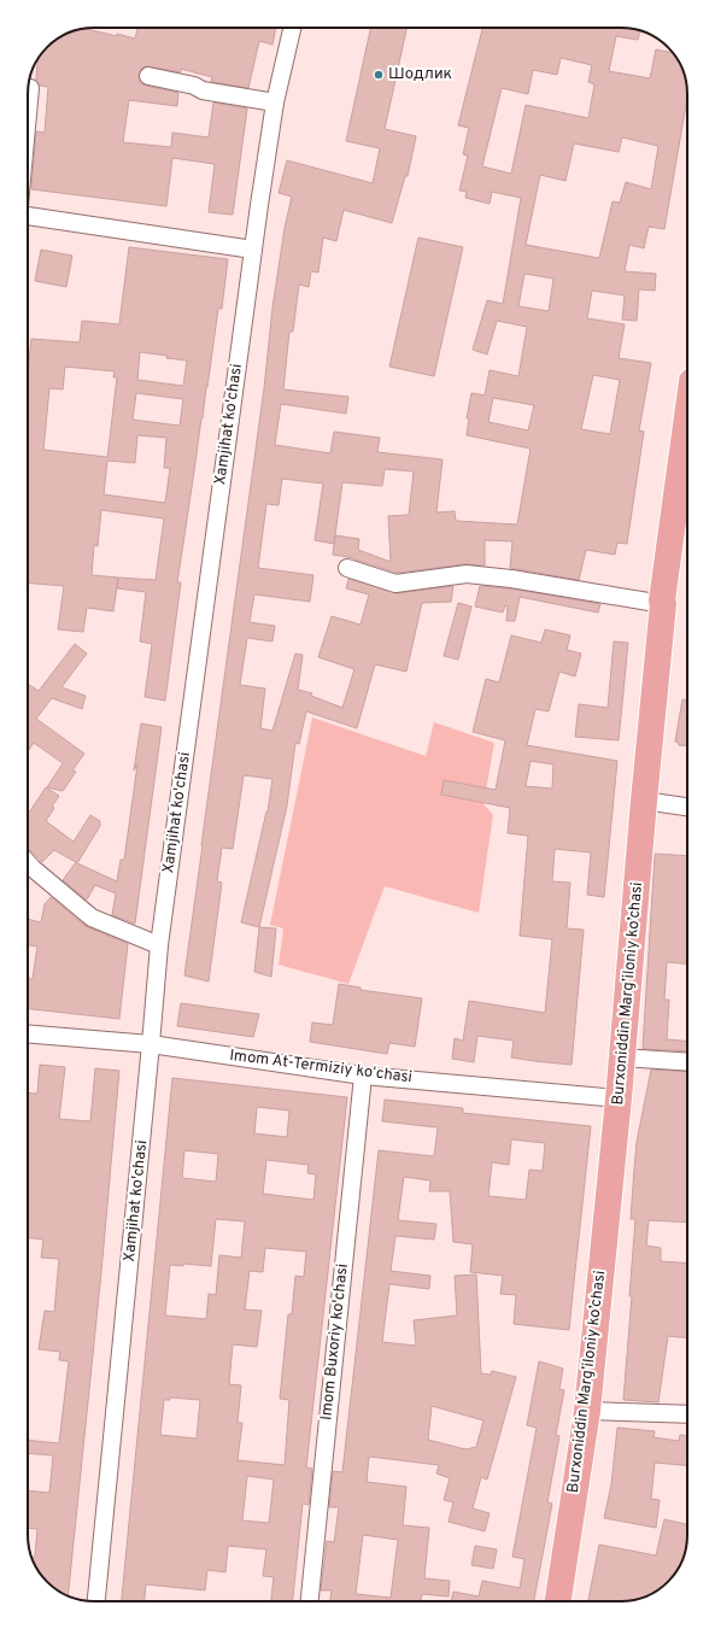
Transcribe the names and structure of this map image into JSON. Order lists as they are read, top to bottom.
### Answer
{
  "streets": {
    "main road": ["Burxoniddin Marg’iloniy ko’chasi"],
    "street": ["Xamjihat ko'chasi", "Imom At-Termiziy koʻchasi", "Imom Buxoriy ko'chasi"]
  },
  "crossings": [
    ["Xamjihat ko'chasi", "Imom At-Termiziy koʻchasi"],
    ["Burxoniddin Marg’iloniy ko’chasi", "Imom At-Termiziy koʻchasi"],
    ["Imom At-Termiziy koʻchasi", "Imom Buxoriy ko'chasi"]
  ],
  "places": ["Шодлик"]
}
